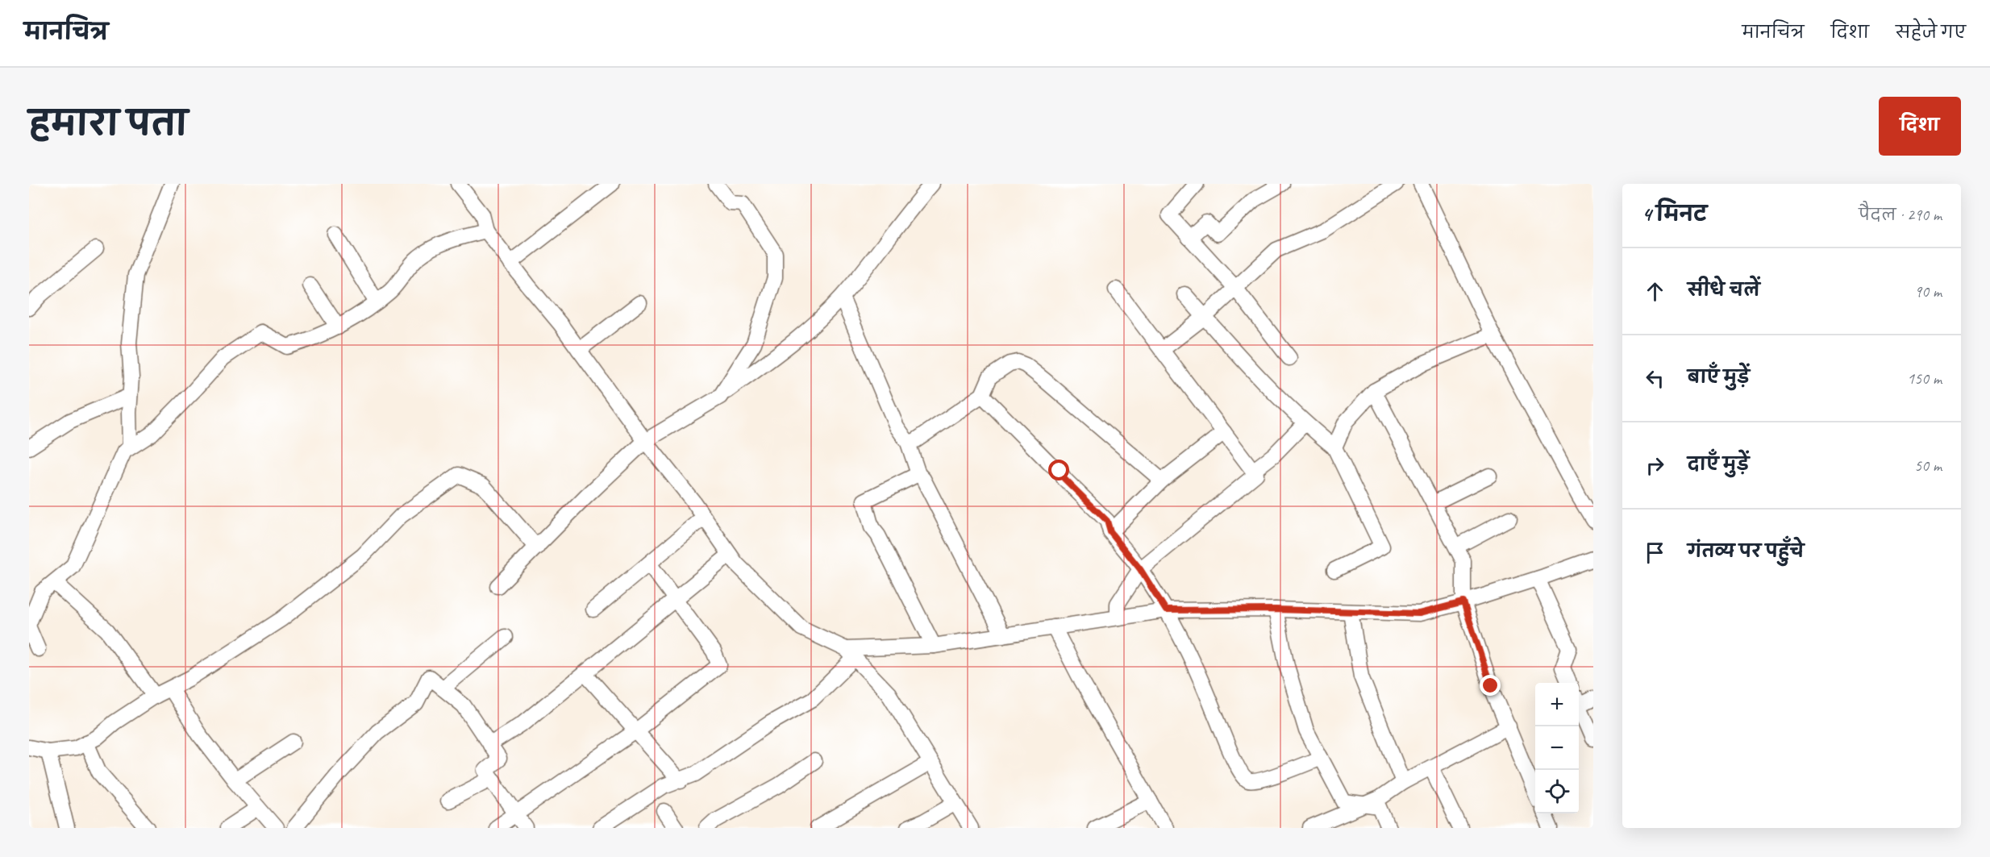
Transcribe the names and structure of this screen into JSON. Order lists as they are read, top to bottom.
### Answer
{
  "page": {
    "header": "मानचित्र",
    "nav": ["मानचित्र", "दिशा", "सहेजे गए"],
    "title": "हमारा पता",
    "buttons": "दिशा",
    "heading": ["4 मिनट", "पैदल · 290 m"],
    "list": [
      ["सीधे चलें", "90 m"],
      ["बाएँ मुड़ें", "150 m"],
      ["दाएँ मुड़ें", "50 m"],
      "गंतव्य पर पहुँचे"
    ],
    "map_buttons": ["+", "−"]
  }
}
